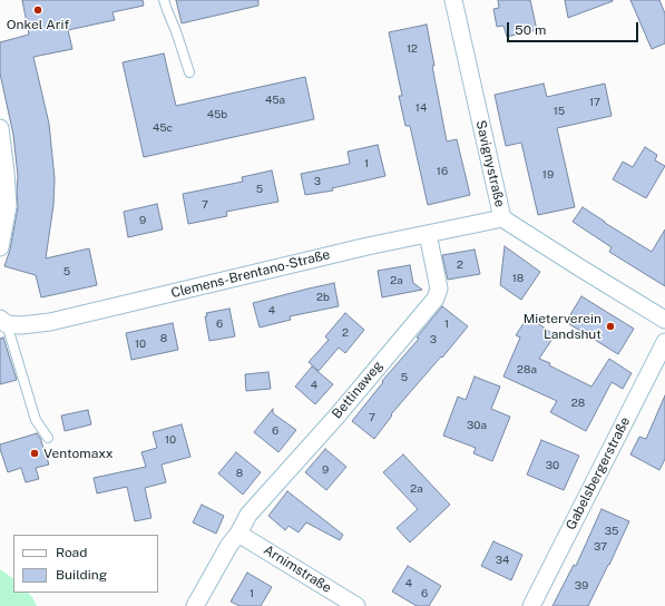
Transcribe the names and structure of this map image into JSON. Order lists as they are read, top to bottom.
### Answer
{
  "streets": {
    "street": [
      "Savignystraße",
      "Clemens-Brentano-Straße",
      "Bettinaweg",
      "Gabelsbergerstraße",
      "Arnimstraße"
    ]
  },
  "crossings": [
    ["Savignystraße", "Clemens-Brentano-Straße"],
    ["Clemens-Brentano-Straße", "Bettinaweg"],
    ["Bettinaweg", "Arnimstraße"]
  ],
  "places": ["Onkel Arif", "Mieterverein Landshut", "Ventomaxx"],
  "house_numbers": [
    "12",
    "45a",
    "17",
    "14",
    "15",
    "45b",
    "45c",
    "1",
    "16",
    "19",
    "3",
    "5",
    "7",
    "9",
    "2",
    "5",
    "18",
    "2a",
    "2b",
    "4",
    "6",
    "1",
    "2",
    "8",
    "3",
    "10",
    "28a",
    "5",
    "4",
    "28",
    "7",
    "30a",
    "6",
    "10",
    "30",
    "9",
    "8",
    "2a",
    "35",
    "37",
    "34",
    "4",
    "39",
    "1",
    "6"
  ],
  "legend": ["Road", "Building"],
  "scale_bar": "50 m"
}
